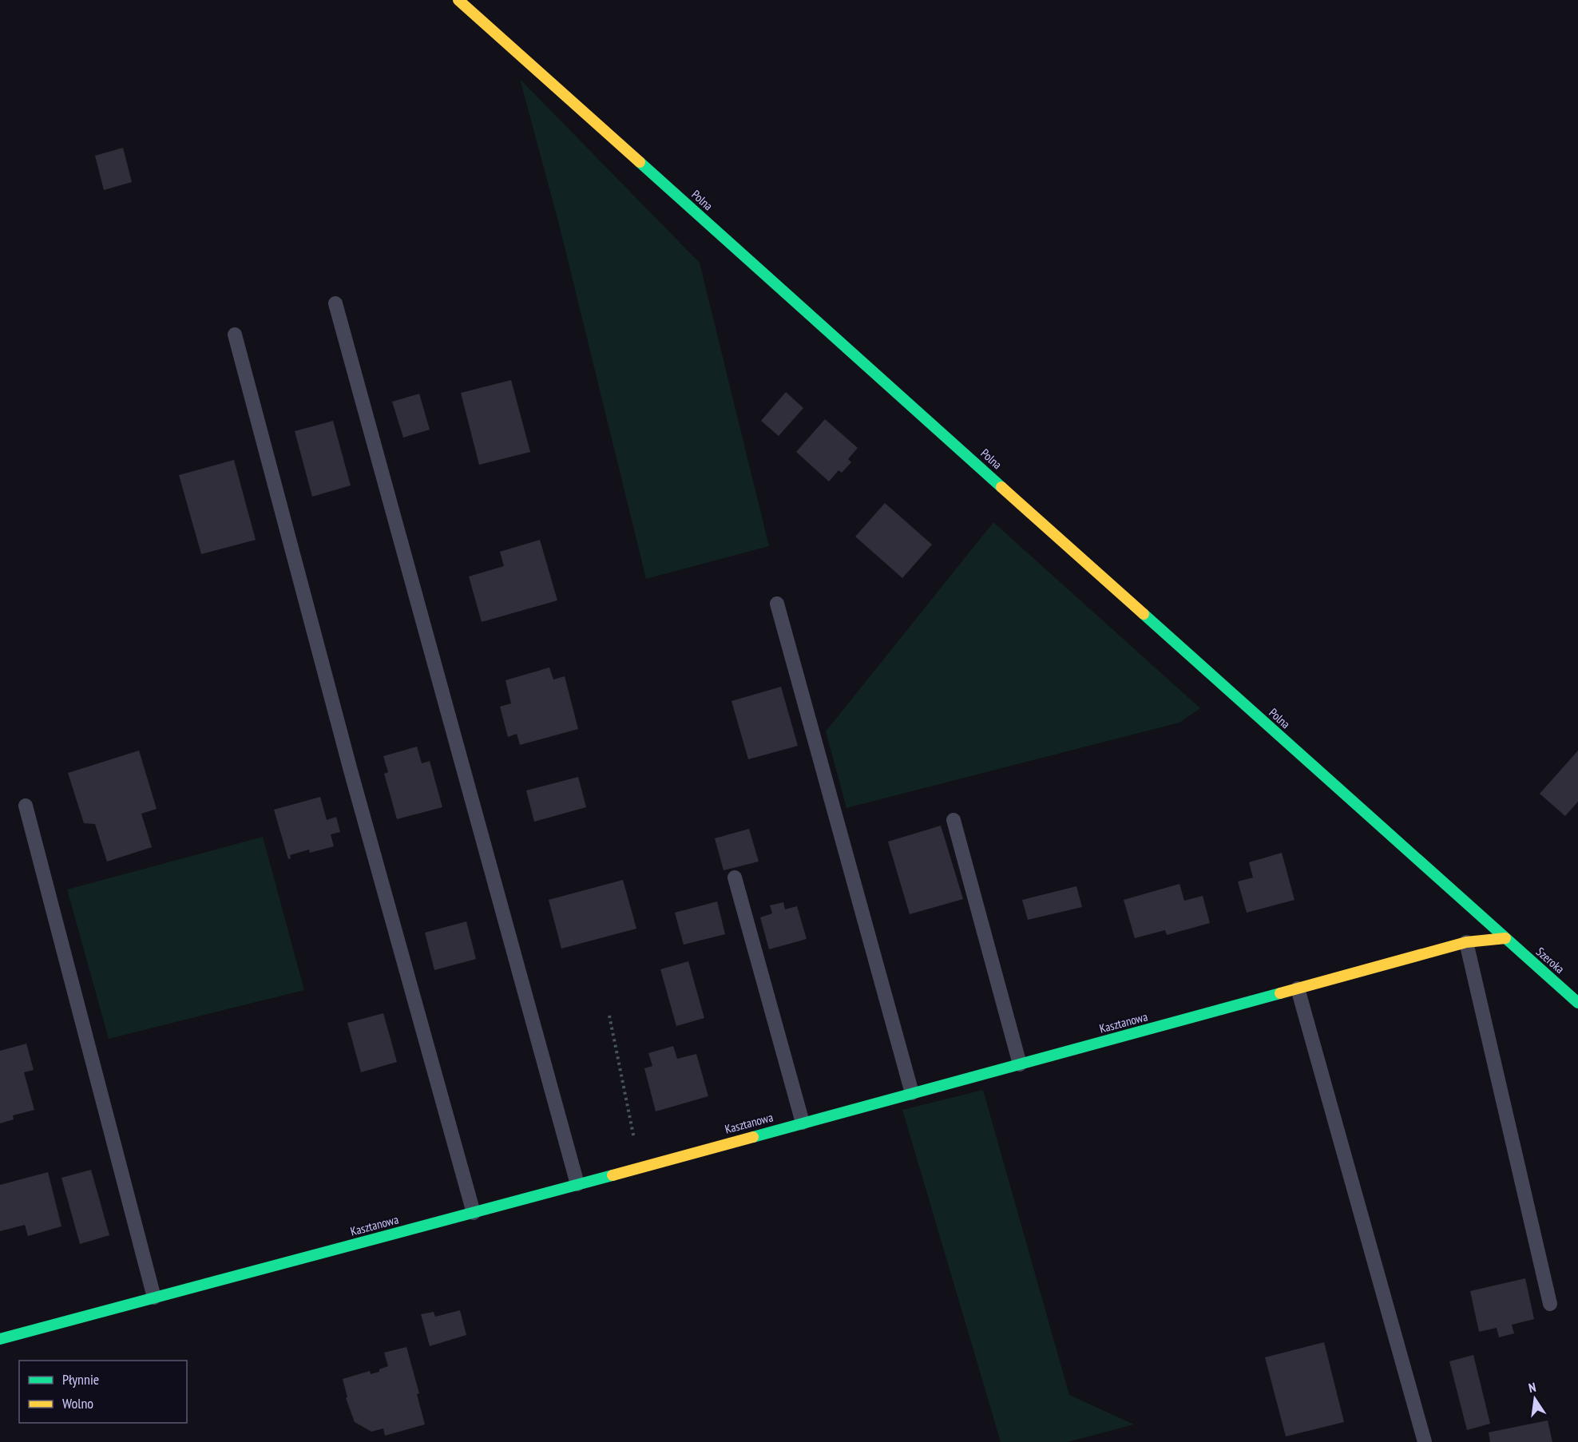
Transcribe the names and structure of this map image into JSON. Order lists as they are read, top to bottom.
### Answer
{
  "streets": {
    "street": ["Polna", "Szeroka", "Kasztanowa"]
  },
  "crossings": [
    ["Polna", "Szeroka"],
    ["Polna", "Kasztanowa"],
    ["Szeroka", "Kasztanowa"]
  ],
  "legend": ["Płynnie", "Wolno"],
  "north": "top"
}
